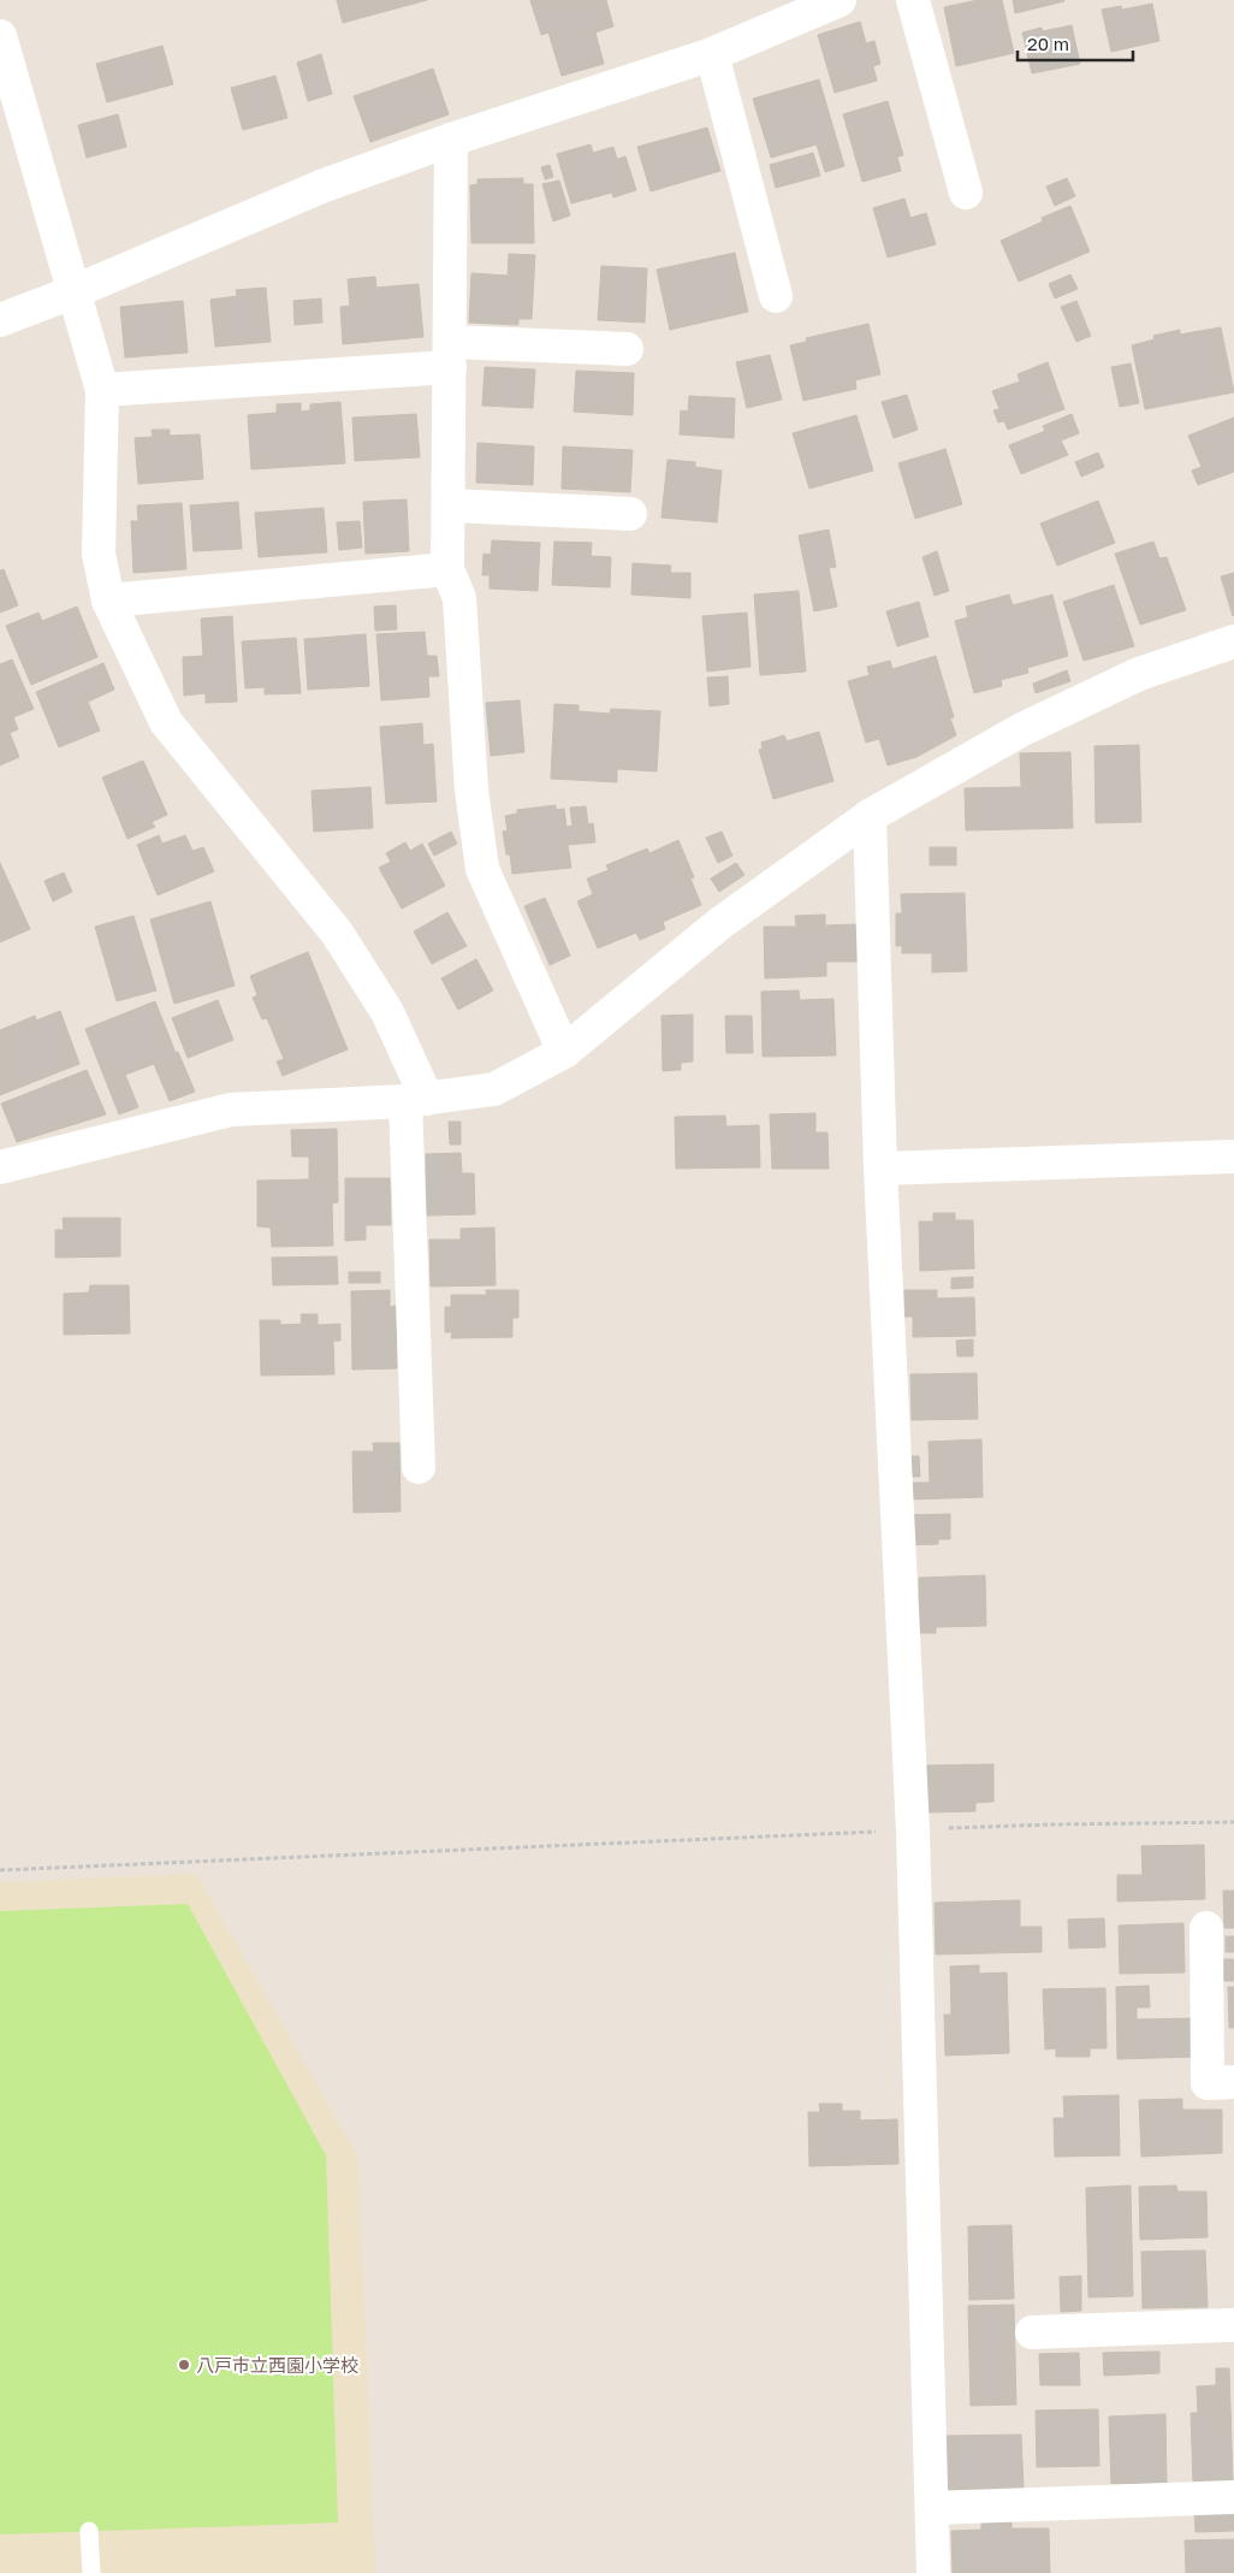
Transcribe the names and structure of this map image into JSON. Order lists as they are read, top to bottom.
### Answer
{
  "places": ["八戸市立西園小学校"],
  "scale_bar": "20 m"
}
